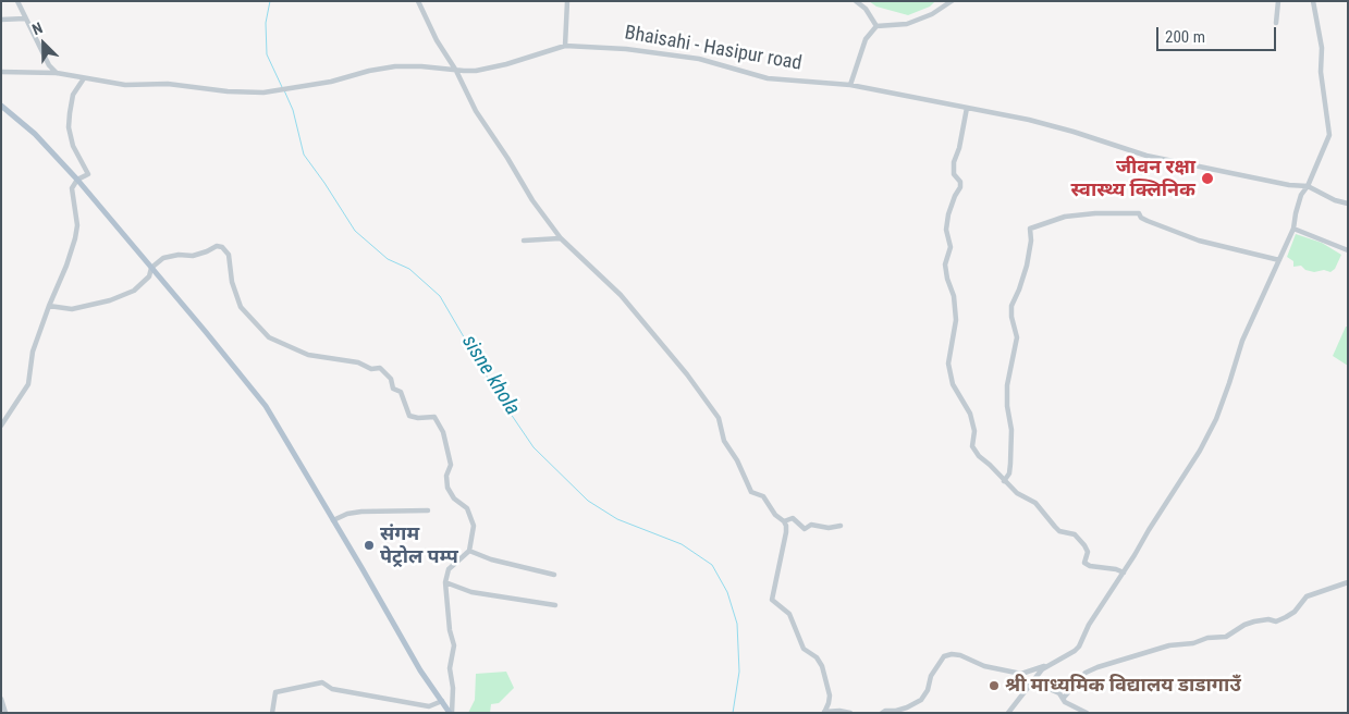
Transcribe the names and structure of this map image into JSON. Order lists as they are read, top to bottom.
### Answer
{
  "streets": {
    "street": ["Bhaisahi - Hasipur road"]
  },
  "water": ["sisne khola"],
  "places": ["जीवन रक्षा स्वास्थ्य क्लिनिक", "संगम पेट्रोल पम्प", "श्री माध्यमिक विद्यालय डाडागाउँ"],
  "scale_bar": "200 m",
  "north": "top left"
}
